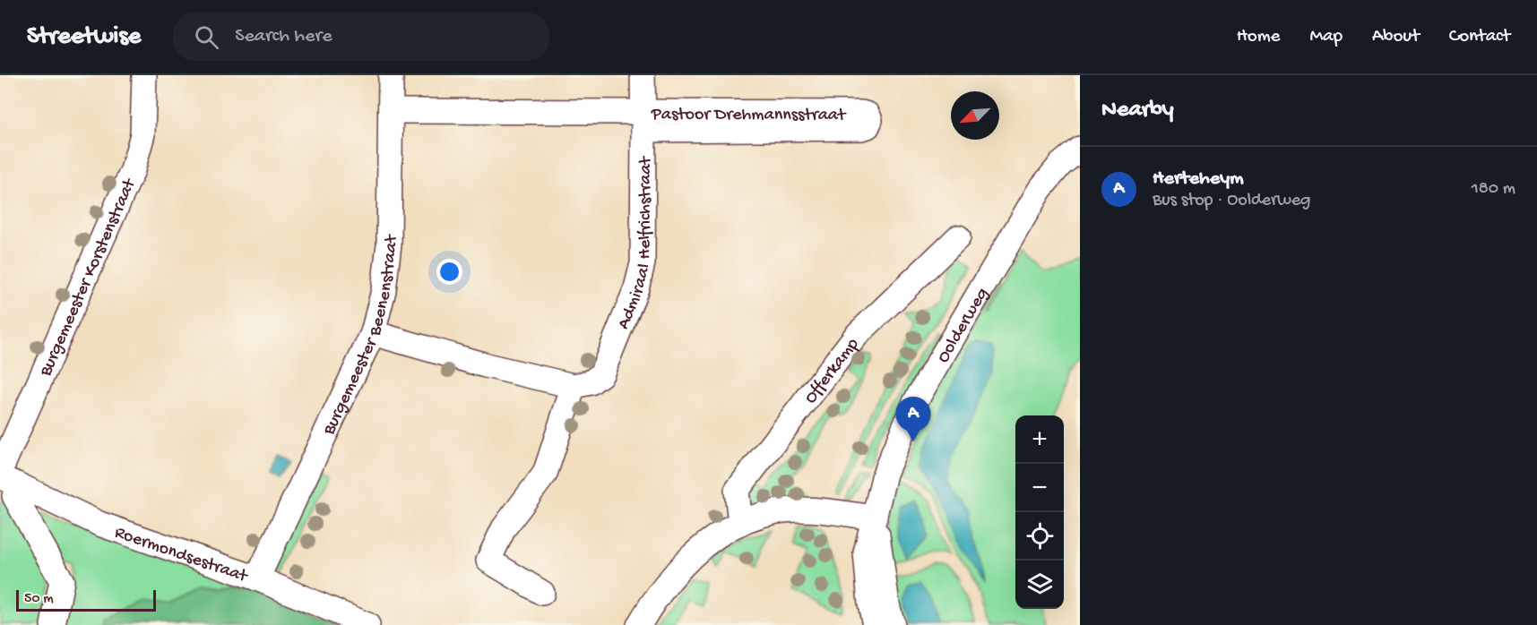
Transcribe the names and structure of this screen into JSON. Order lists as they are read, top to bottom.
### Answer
{
  "streets": {
    "street": [
      "Pastoor Drehmannsstraat",
      "Admiraal Helfrichstraat",
      "Burgemeester Korstenstraat",
      "Oolderweg",
      "Burgemeester Beenenstraat",
      "Offerkamp",
      "Roermondsestraat"
    ]
  },
  "crossings": [
    ["Pastoor Drehmannsstraat", "Admiraal Helfrichstraat"],
    ["Pastoor Drehmannsstraat", "Burgemeester Beenenstraat"],
    ["Burgemeester Beenenstraat", "Roermondsestraat"]
  ],
  "scale_bar": "50 m",
  "north": "bottom left",
  "page": {
    "header": "Streetwise",
    "search": "Search here",
    "nav": [
      "Home",
      "Map",
      "About",
      "Contact"
    ],
    "heading": "Nearby",
    "list": [
      {
        "mark": "A",
        "name": "Herteheym",
        "note": "Bus stop · Oolderweg",
        "value": "180 m"
      }
    ],
    "pins": "A",
    "map_buttons": ["+", "−"],
    "scale": "50 m"
  }
}
